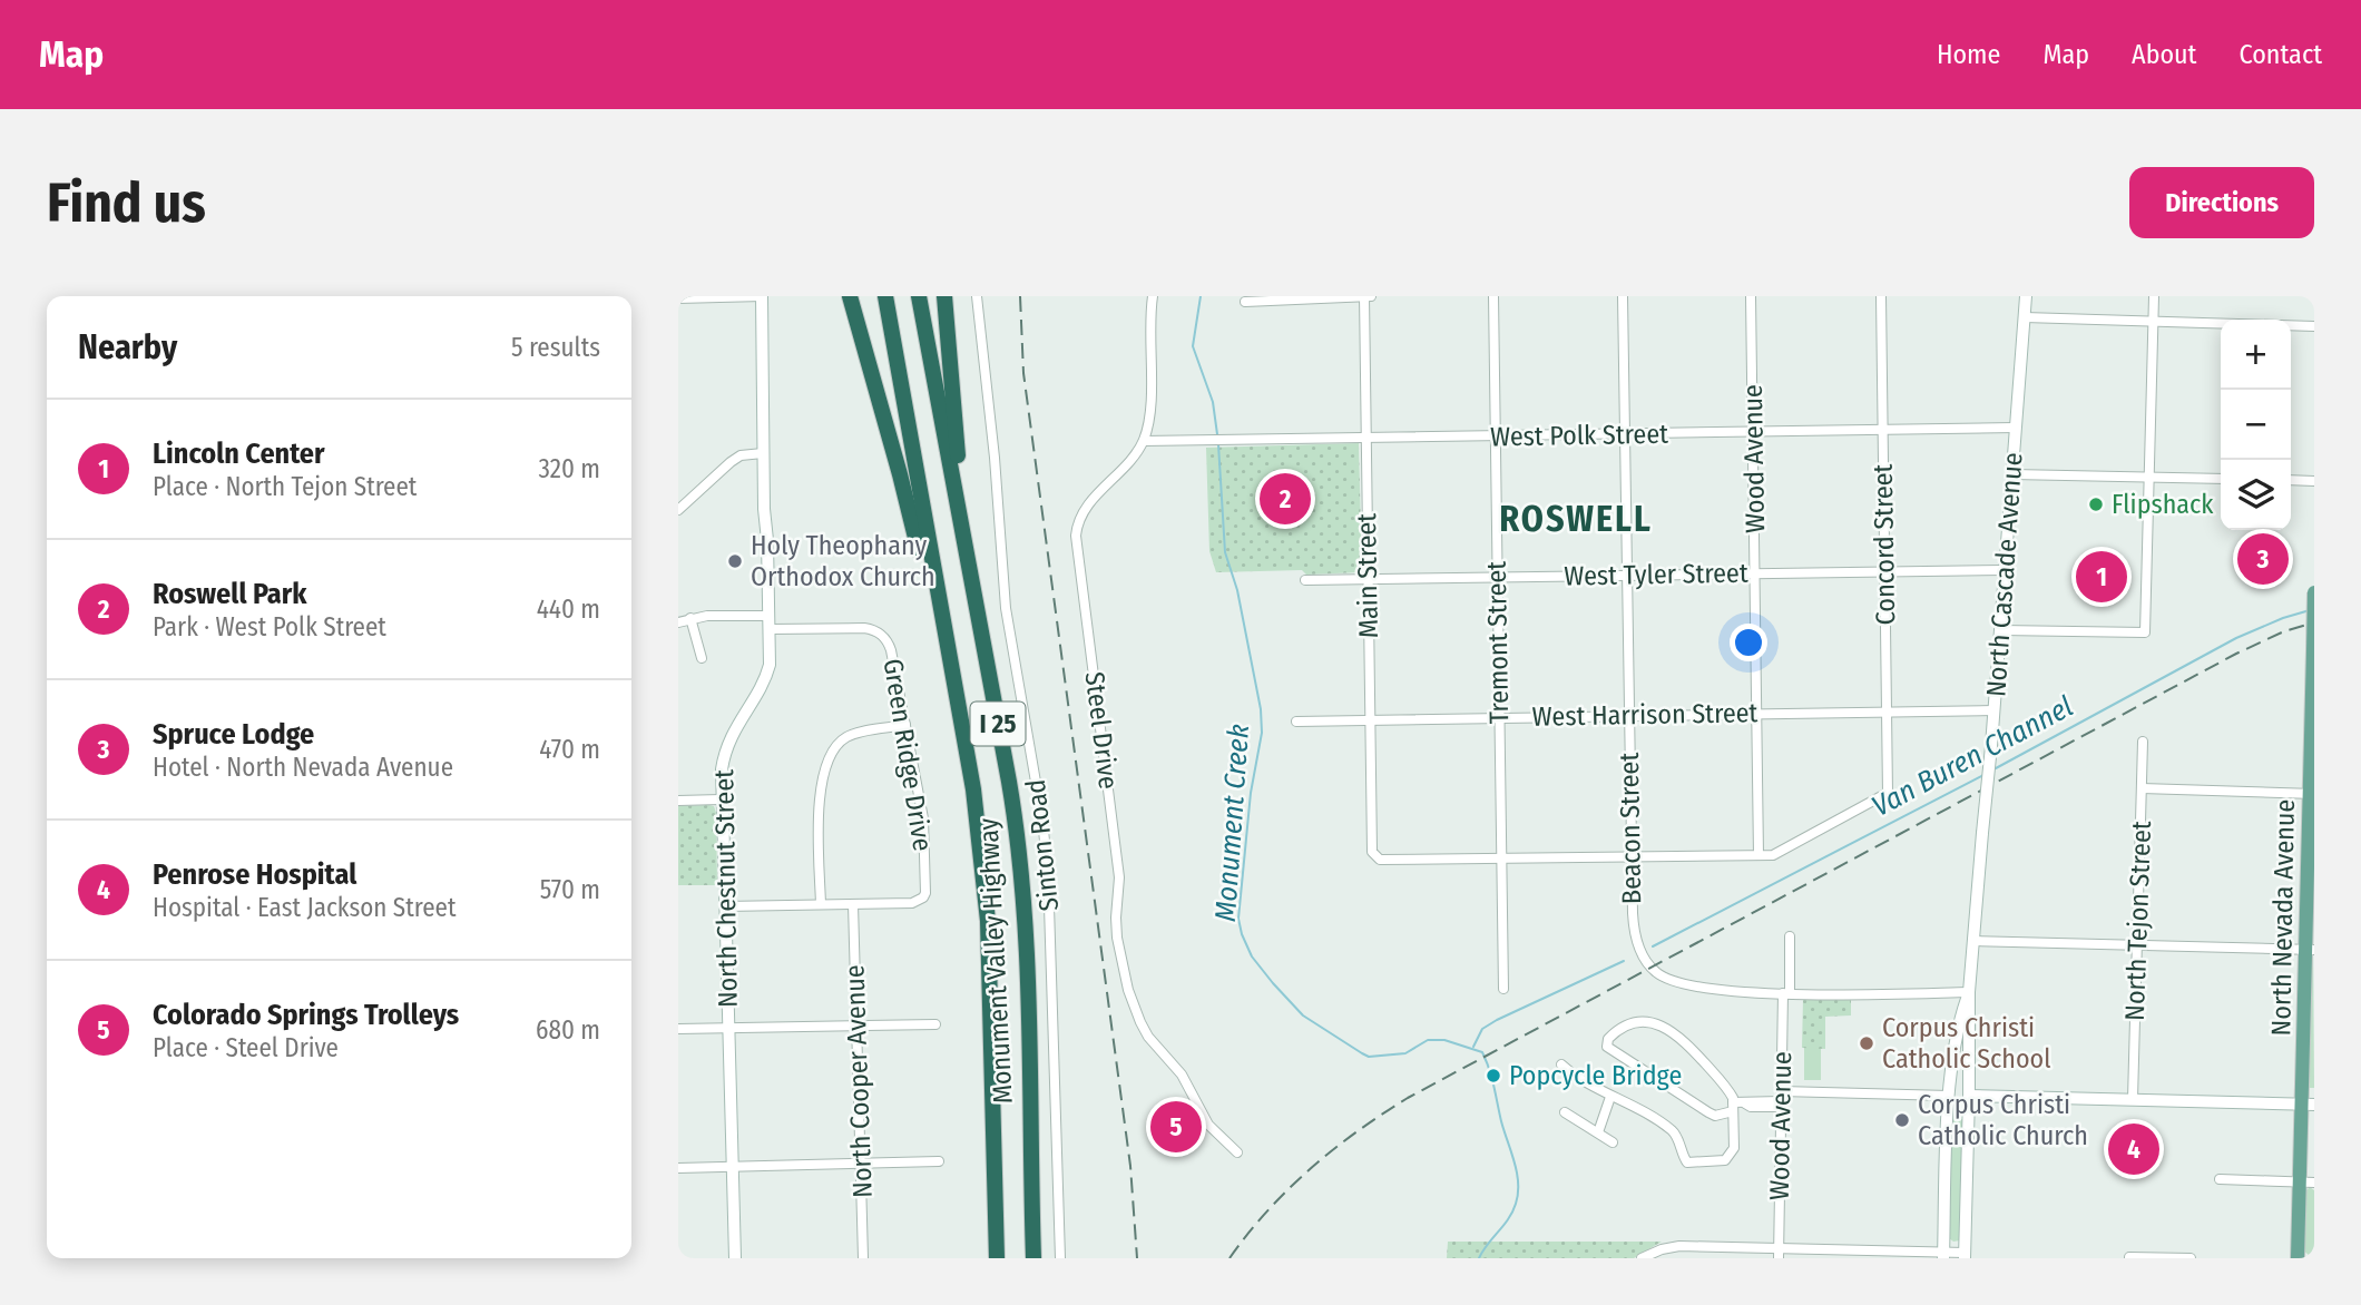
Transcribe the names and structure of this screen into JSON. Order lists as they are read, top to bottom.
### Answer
{
  "streets": {
    "highway": ["I 25", "Monument Valley Highway"],
    "main road": ["North Cascade Avenue", "North Chestnut Street", "North Nevada Avenue"],
    "street": [
      "West Polk Street",
      "Wood Avenue",
      "Concord Street",
      "West Tyler Street",
      "Main Street",
      "Tremont Street",
      "West Harrison Street",
      "Steel Drive",
      "Green Ridge Drive",
      "Beacon Street",
      "Sinton Road",
      "North Tejon Street",
      "North Cooper Avenue"
    ]
  },
  "crossings": [
    ["West Polk Street", "Wood Avenue"],
    ["West Polk Street", "Concord Street"],
    ["West Polk Street", "North Cascade Avenue"],
    ["West Polk Street", "Main Street"],
    ["West Polk Street", "Tremont Street"],
    ["West Polk Street", "Steel Drive"],
    ["West Polk Street", "Beacon Street"],
    ["Wood Avenue", "Concord Street"],
    ["Wood Avenue", "West Tyler Street"],
    ["Wood Avenue", "West Harrison Street"],
    ["Wood Avenue", "Beacon Street"],
    ["Concord Street", "West Tyler Street"],
    ["Concord Street", "West Harrison Street"],
    ["West Tyler Street", "North Cascade Avenue"],
    ["West Tyler Street", "Main Street"],
    ["West Tyler Street", "Tremont Street"],
    ["West Tyler Street", "Beacon Street"],
    ["North Cascade Avenue", "West Harrison Street"],
    ["Main Street", "Tremont Street"],
    ["Main Street", "West Harrison Street"],
    ["Tremont Street", "West Harrison Street"],
    ["West Harrison Street", "Beacon Street"],
    ["Green Ridge Drive", "North Chestnut Street"],
    ["Green Ridge Drive", "North Cooper Avenue"]
  ],
  "districts": ["ROSWELL"],
  "water": ["Van Buren Channel", "Monument Creek"],
  "places": [
    "Flipshack",
    "Holy Theophany Orthodox Church",
    "Corpus Christi Catholic School",
    "Popcycle Bridge",
    "Corpus Christi Catholic Church"
  ],
  "page": {
    "header": "Map",
    "nav": [
      "Home",
      "Map",
      "About",
      "Contact"
    ],
    "buttons": "Directions",
    "title": "Find us",
    "heading": ["Nearby", "5 results"],
    "map_buttons": ["+", "−"],
    "list": [
      {
        "mark": "1",
        "name": "Lincoln Center",
        "note": "Place · North Tejon Street",
        "value": "320 m"
      },
      {
        "mark": "2",
        "name": "Roswell Park",
        "note": "Park · West Polk Street",
        "value": "440 m"
      },
      {
        "mark": "3",
        "name": "Spruce Lodge",
        "note": "Hotel · North Nevada Avenue",
        "value": "470 m"
      },
      {
        "mark": "4",
        "name": "Penrose Hospital",
        "note": "Hospital · East Jackson Street",
        "value": "570 m"
      },
      {
        "mark": "5",
        "name": "Colorado Springs Trolleys",
        "note": "Place · Steel Drive",
        "value": "680 m"
      }
    ],
    "pins": [
      "2",
      "3",
      "1",
      "5",
      "4"
    ]
  }
}
